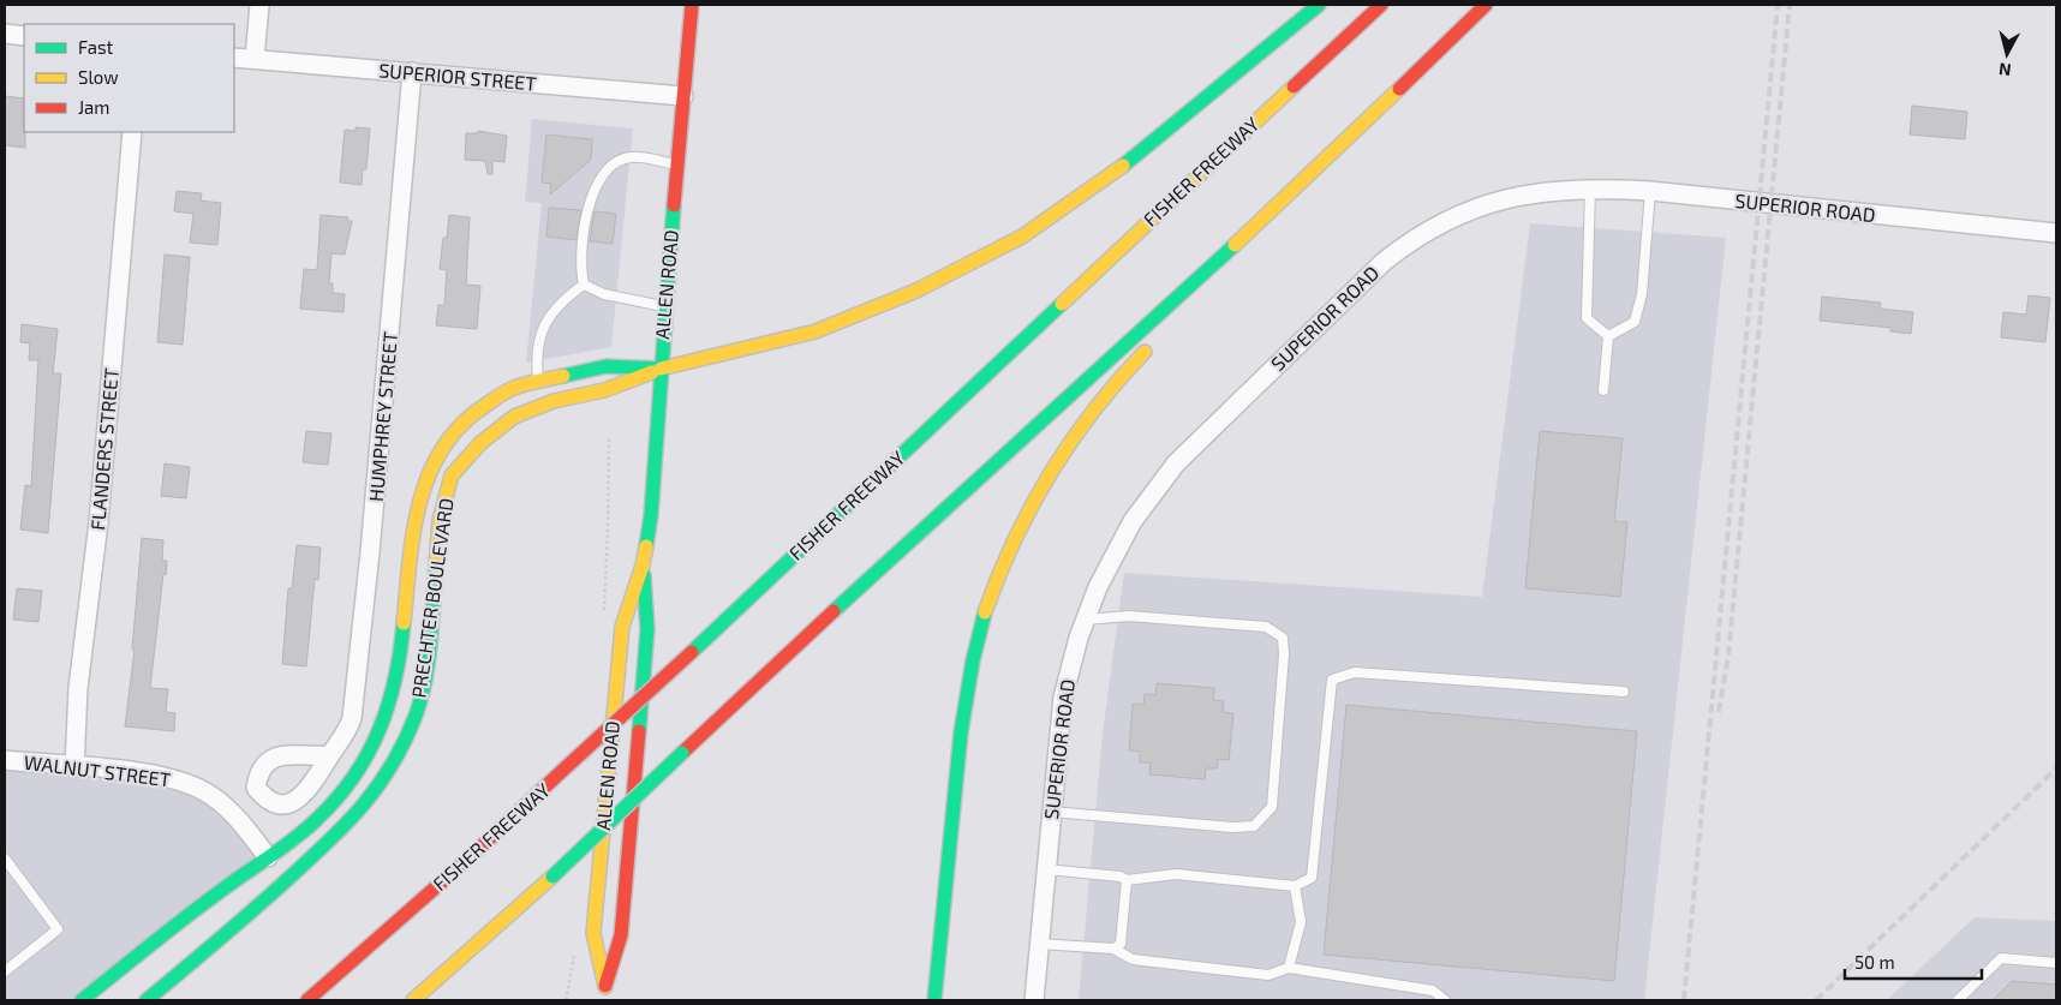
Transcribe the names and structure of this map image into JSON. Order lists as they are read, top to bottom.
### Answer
{
  "streets": {
    "main road": ["FISHER FREEWAY", "ALLEN ROAD", "PRECHTER BOULEVARD"],
    "street": [
      "SUPERIOR STREET",
      "SUPERIOR ROAD",
      "HUMPHREY STREET",
      "FLANDERS STREET",
      "WALNUT STREET"
    ]
  },
  "crossings": [
    ["SUPERIOR STREET", "ALLEN ROAD"],
    ["SUPERIOR STREET", "HUMPHREY STREET"],
    ["ALLEN ROAD", "PRECHTER BOULEVARD"],
    ["FLANDERS STREET", "WALNUT STREET"],
    ["PRECHTER BOULEVARD", "WALNUT STREET"]
  ],
  "legend": ["Fast", "Slow", "Jam"],
  "scale_bar": "50 m",
  "north": "bottom"
}
